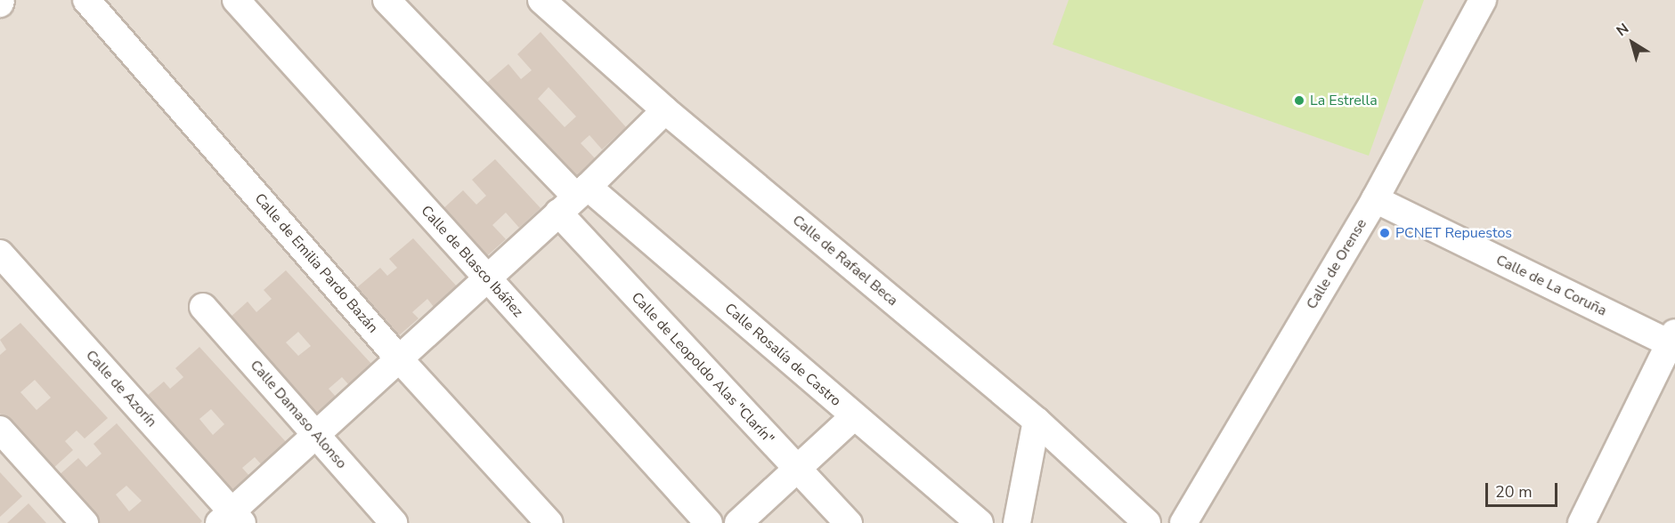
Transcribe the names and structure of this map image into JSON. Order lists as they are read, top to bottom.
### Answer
{
  "streets": {
    "street": [
      "Calle de Rafael Beca",
      "Calle de Blasco Ibáñez",
      "Calle de Emilia Pardo Bazán",
      "Calle de Orense",
      "Calle de La Coruña",
      "Calle Rosalía de Castro",
      "Calle de Leopoldo Alas \"Clarín\"",
      "Calle de Azorín",
      "Calle Damaso Alonso"
    ]
  },
  "crossings": [
    ["Calle de Orense", "Calle de La Coruña"],
    ["Calle Rosalía de Castro", "Calle de Leopoldo Alas \"Clarín\""]
  ],
  "places": ["La Estrella", "PCNET Repuestos"],
  "scale_bar": "20 m",
  "north": "top left"
}
